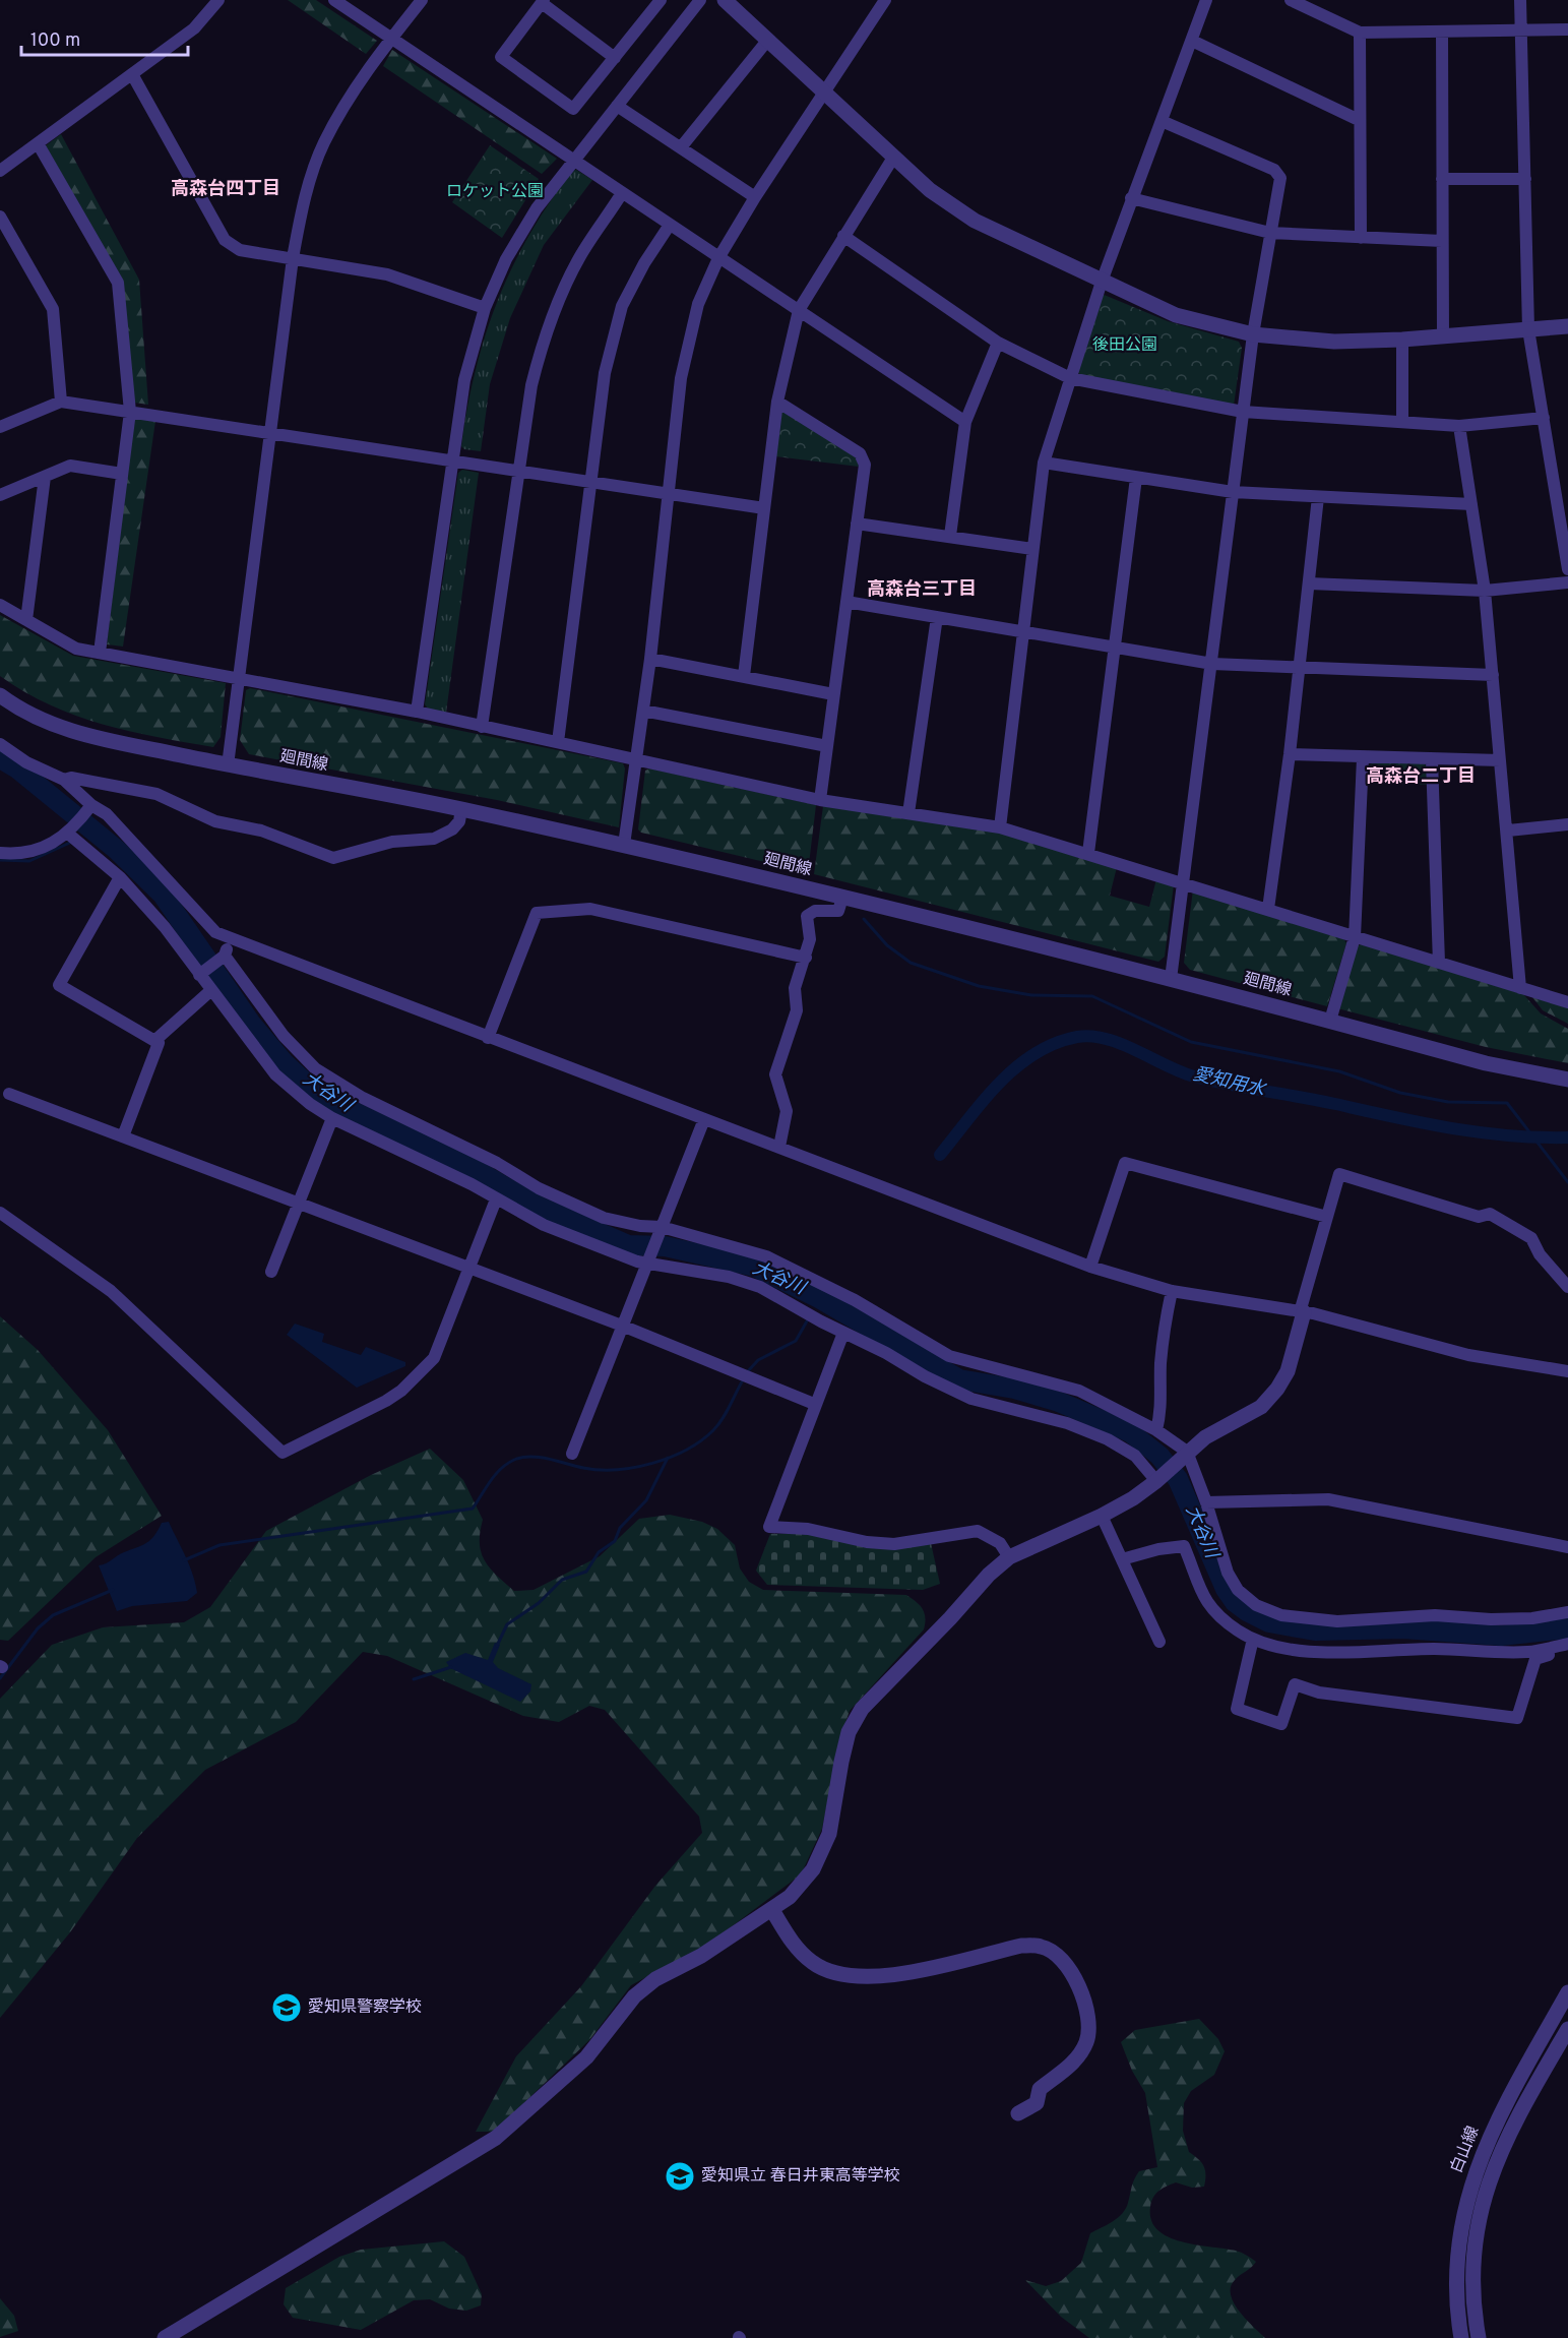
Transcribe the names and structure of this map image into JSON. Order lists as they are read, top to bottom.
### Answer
{
  "streets": {
    "street": ["廻間線", "白山線"]
  },
  "districts": ["高森台四丁目", "高森台三丁目", "高森台二丁目"],
  "water": ["愛知用水", "大谷川"],
  "parks": ["ロケット公園", "後田公園"],
  "places": {
    "school or university": ["愛知県警察学校", "愛知県立 春日井東高等学校"]
  },
  "scale_bar": "100 m"
}
